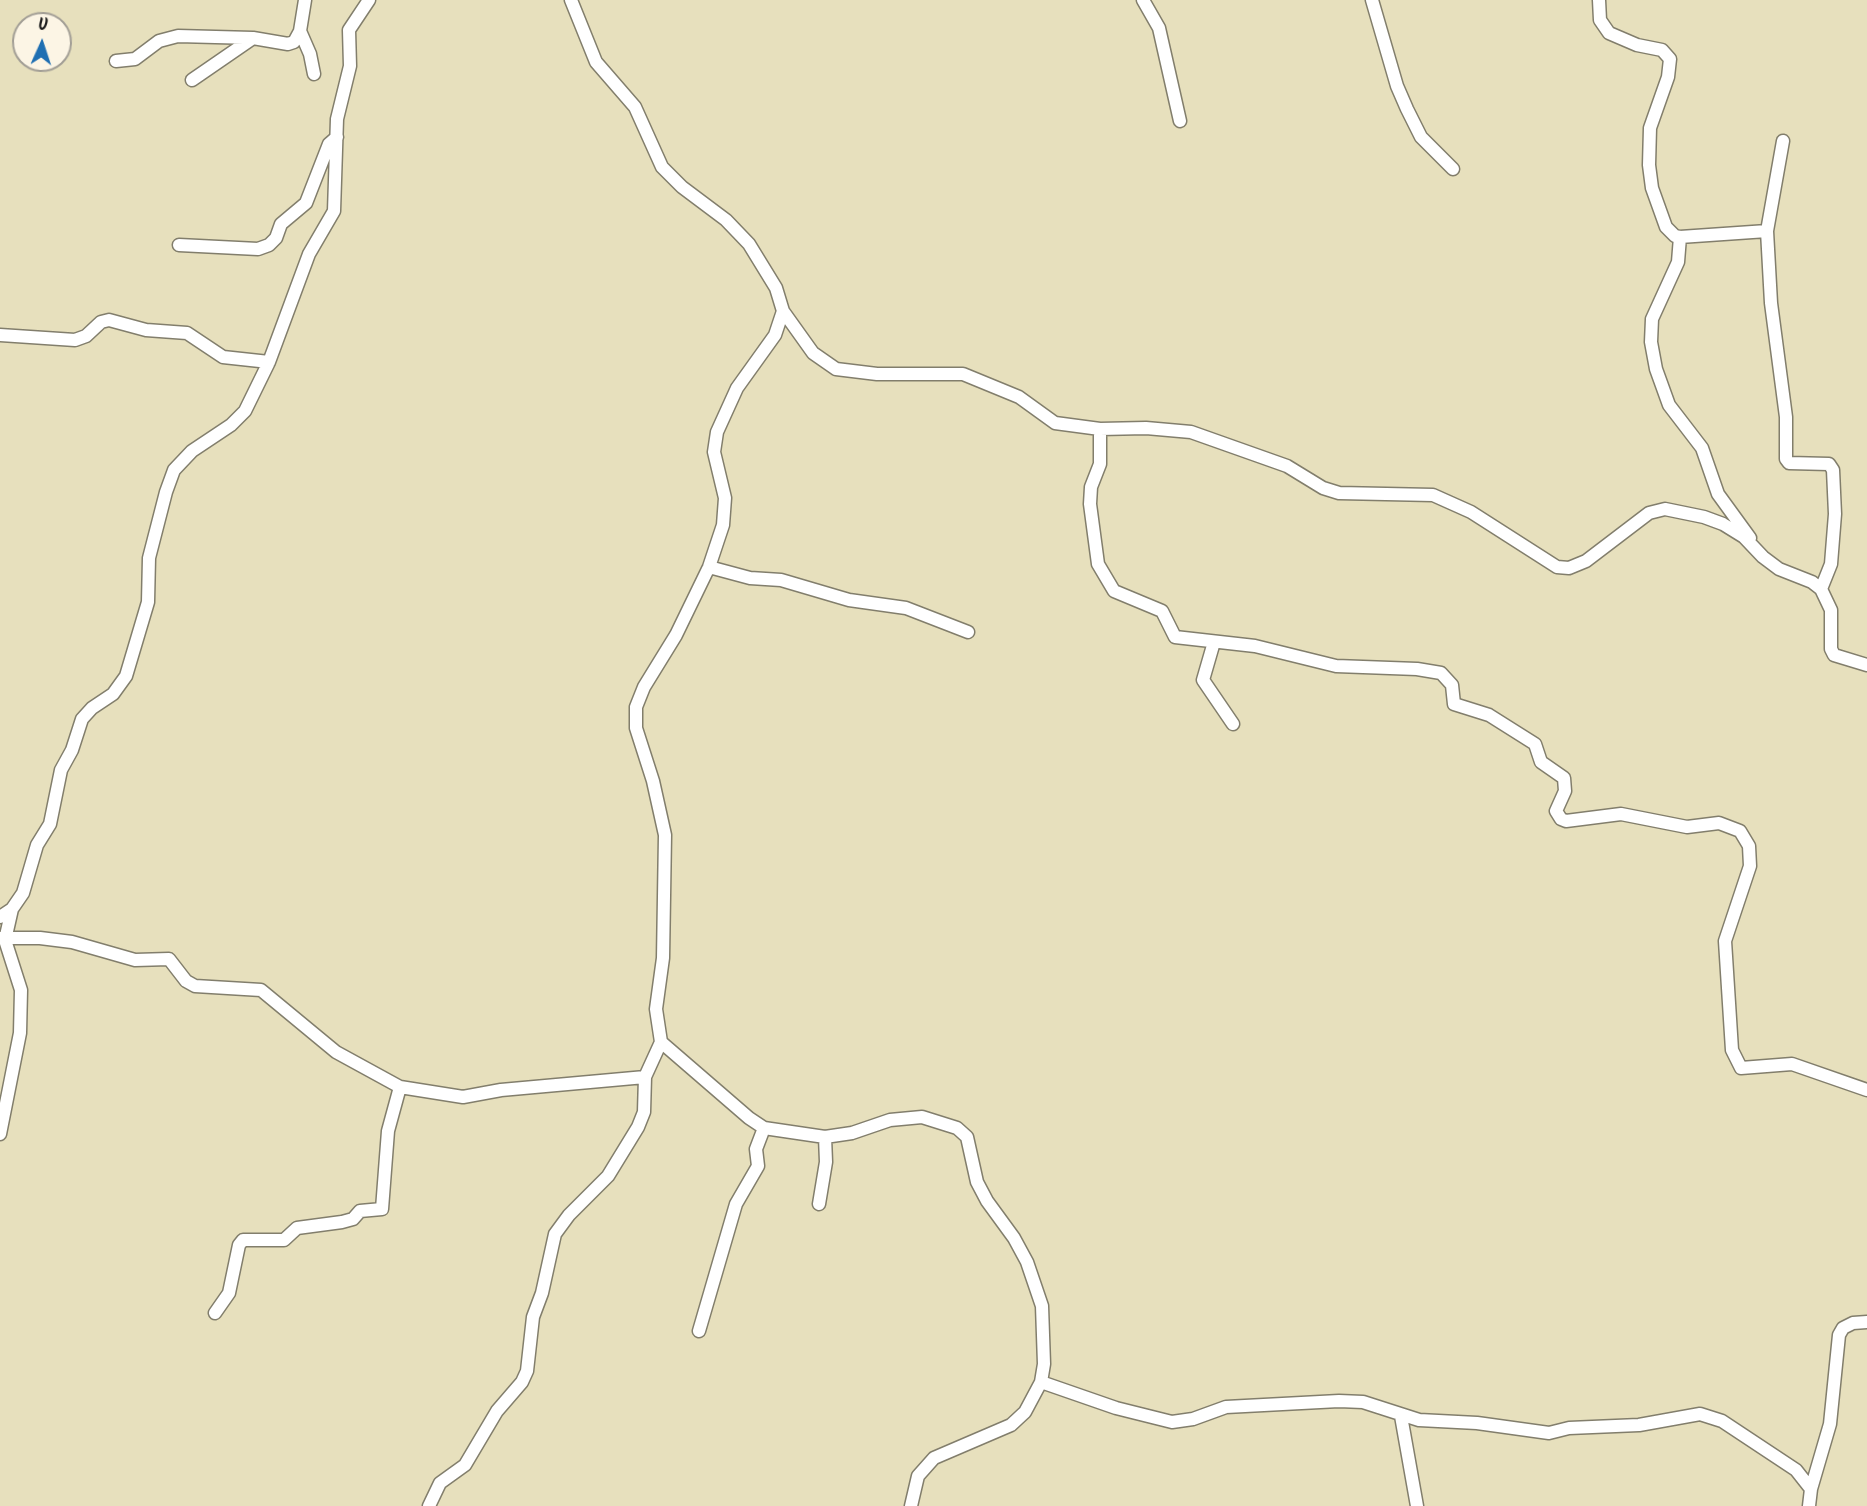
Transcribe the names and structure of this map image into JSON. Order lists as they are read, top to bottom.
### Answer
{
  "north": "top"
}
